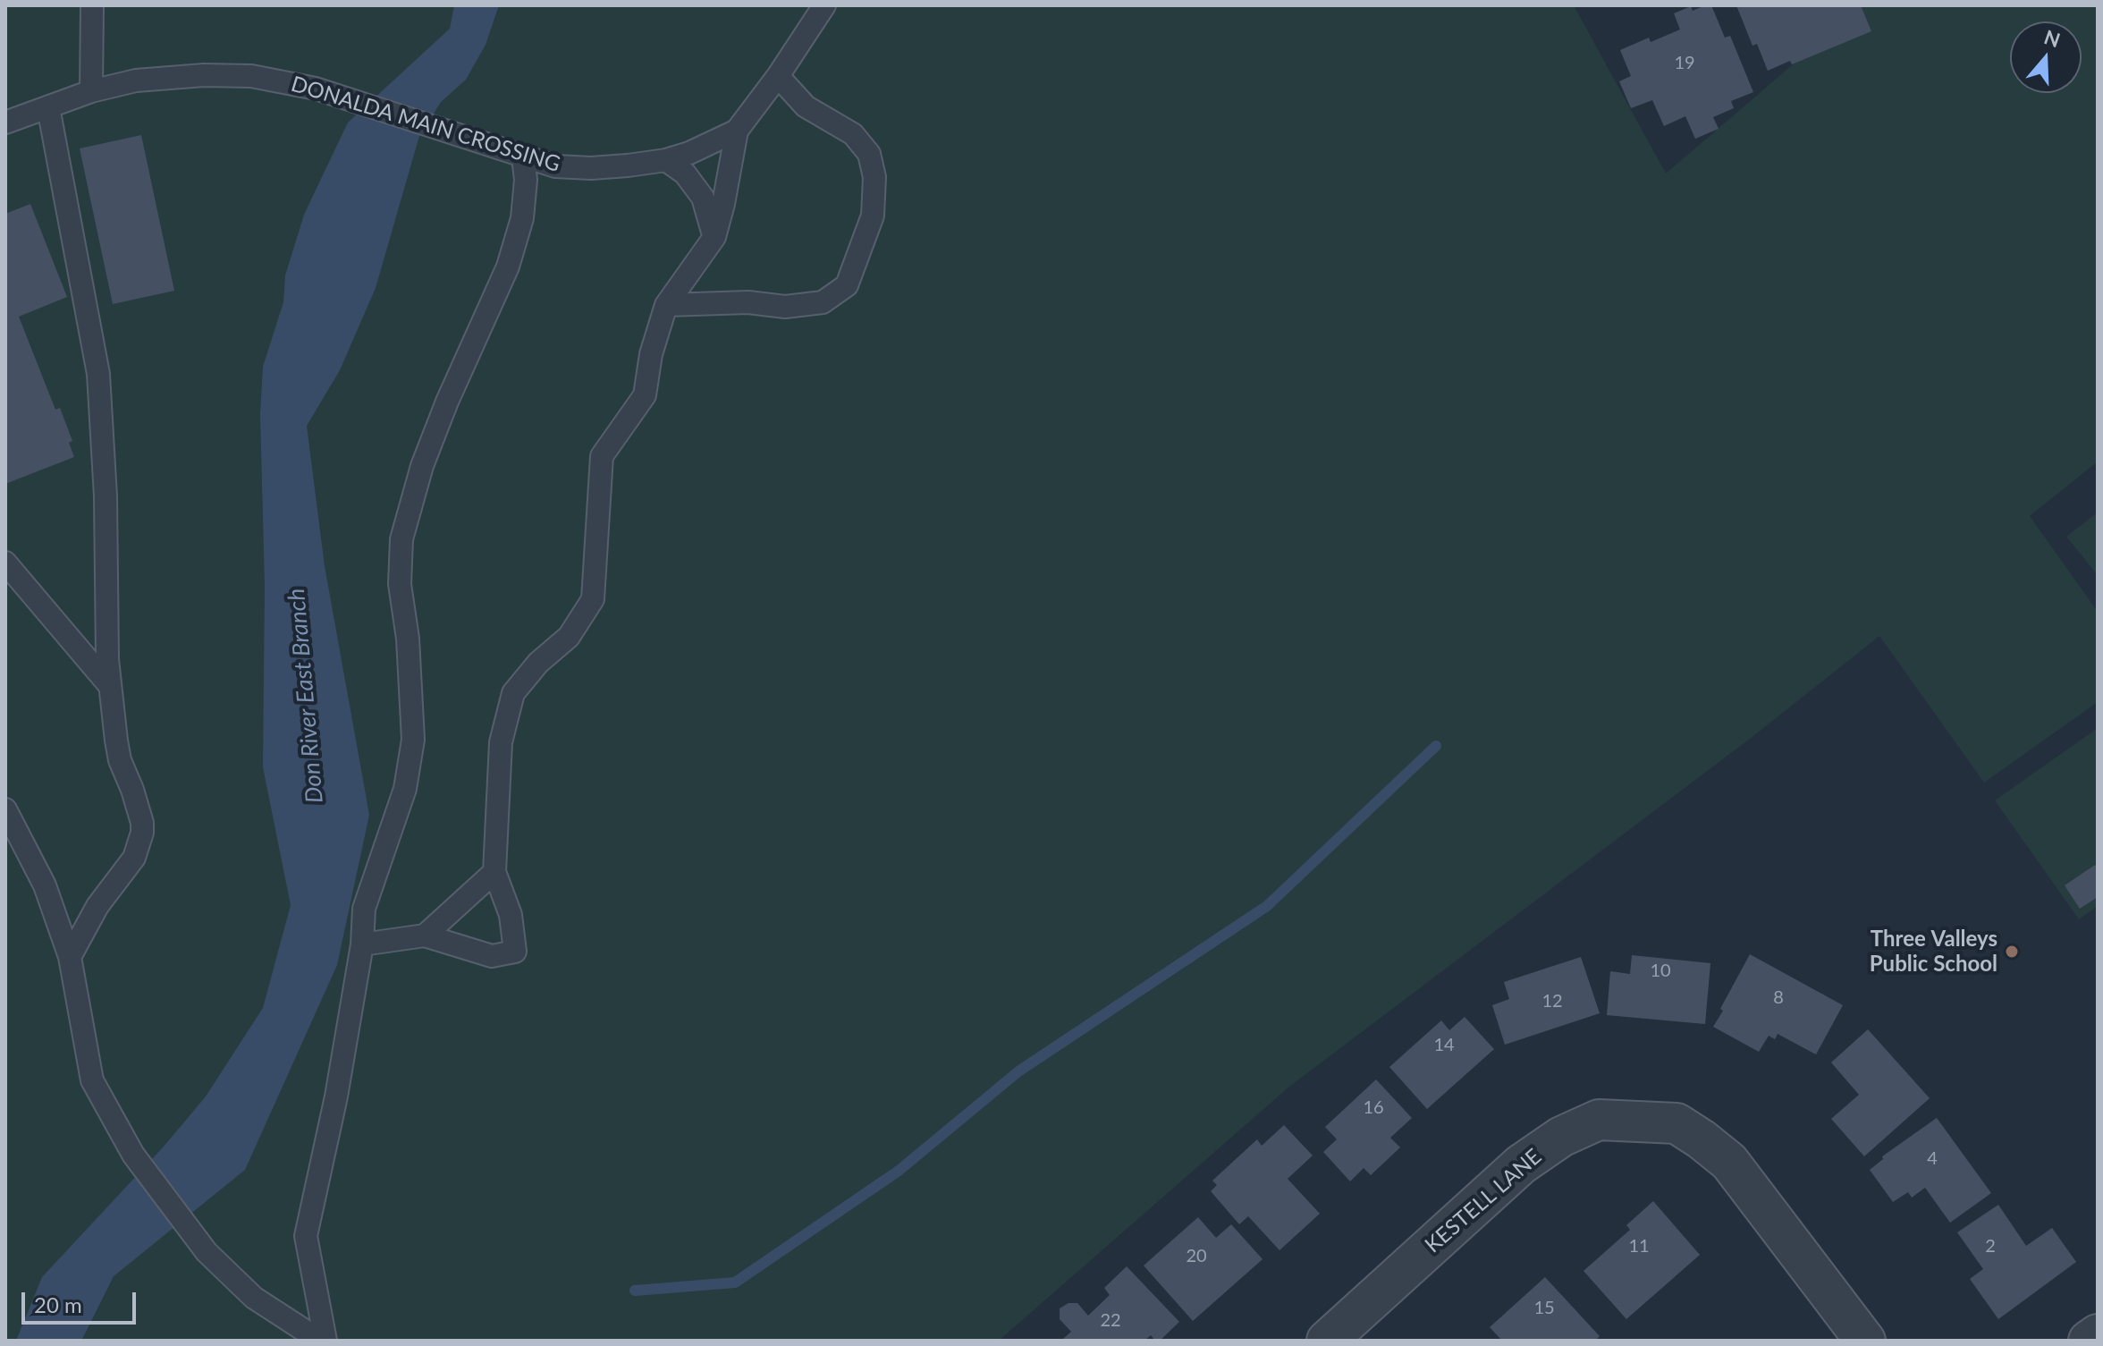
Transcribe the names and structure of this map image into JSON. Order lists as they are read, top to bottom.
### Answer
{
  "streets": {
    "street": ["KESTELL LANE"],
    "lane": ["DONALDA MAIN CROSSING"]
  },
  "water": ["Don River East Branch"],
  "places": ["Three Valleys Public School"],
  "house_numbers": [
    "19",
    "10",
    "8",
    "12",
    "14",
    "16",
    "4",
    "11",
    "2",
    "20",
    "15",
    "22"
  ],
  "scale_bar": "20 m",
  "north": "top"
}
